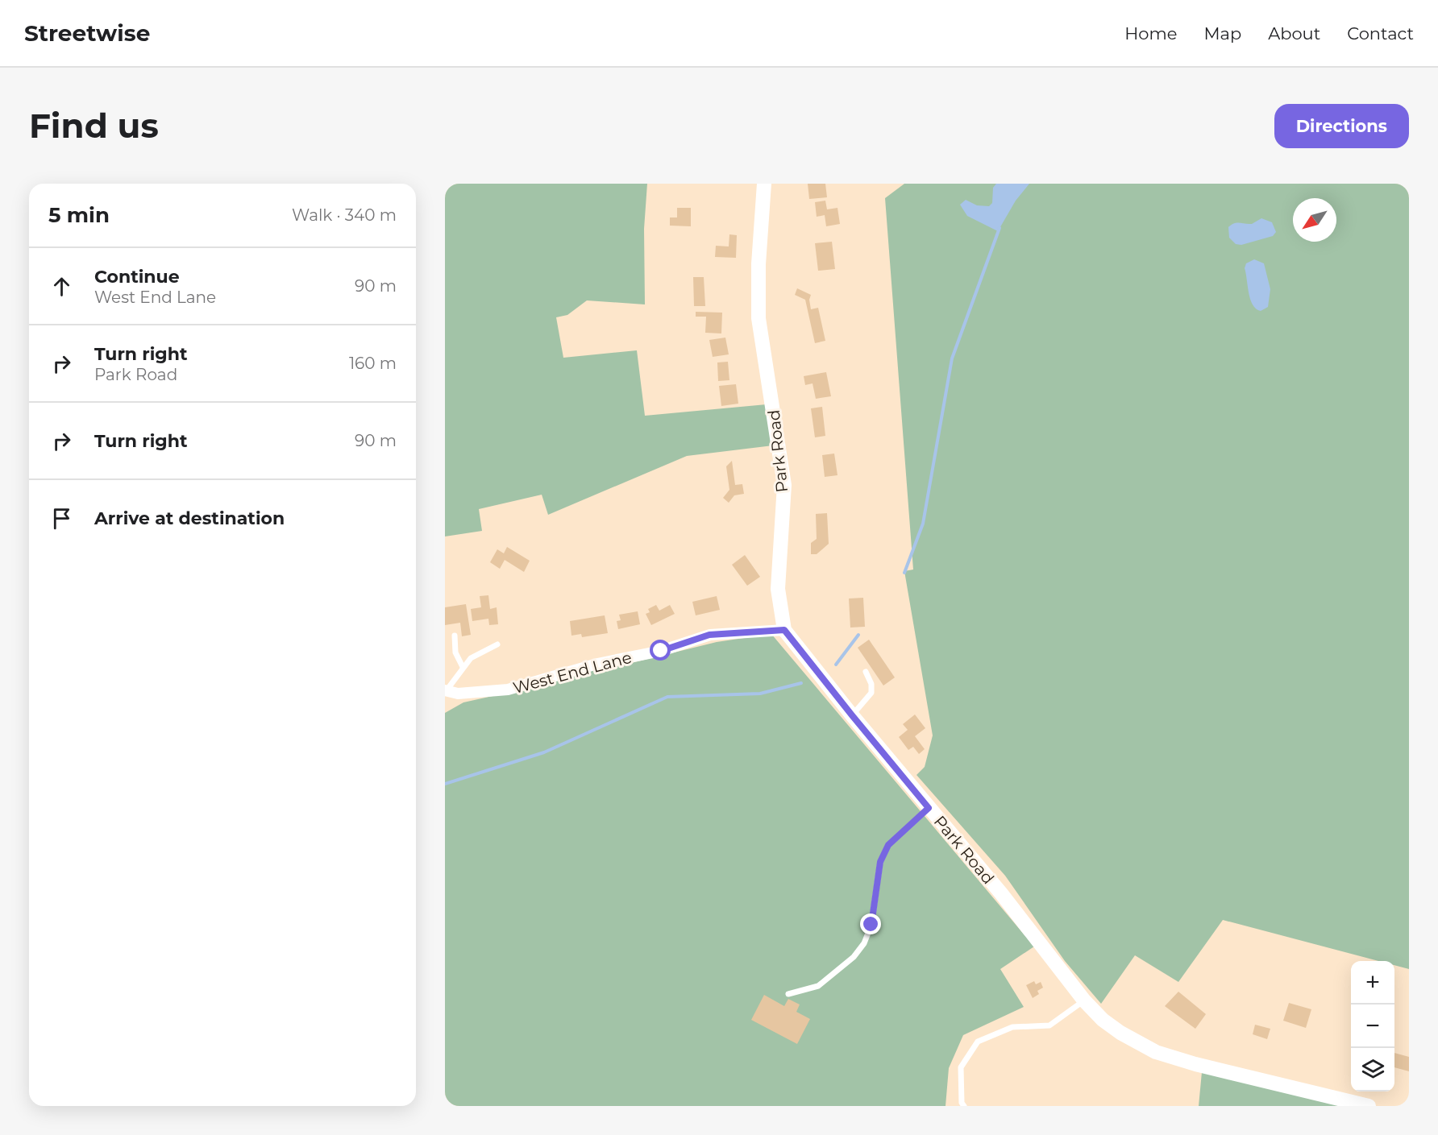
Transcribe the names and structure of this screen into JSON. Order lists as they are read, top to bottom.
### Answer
{
  "streets": {
    "main road": ["Park Road"],
    "street": ["West End Lane"]
  },
  "crossings": [
    ["Park Road", "West End Lane"]
  ],
  "north": "bottom left",
  "page": {
    "header": "Streetwise",
    "nav": [
      "Home",
      "Map",
      "About",
      "Contact"
    ],
    "buttons": "Directions",
    "title": "Find us",
    "heading": ["5 min", "Walk · 340 m"],
    "list": [
      ["Continue", "West End Lane", "90 m"],
      ["Turn right", "Park Road", "160 m"],
      ["Turn right", "90 m"],
      "Arrive at destination"
    ],
    "map_buttons": ["+", "−"]
  }
}
